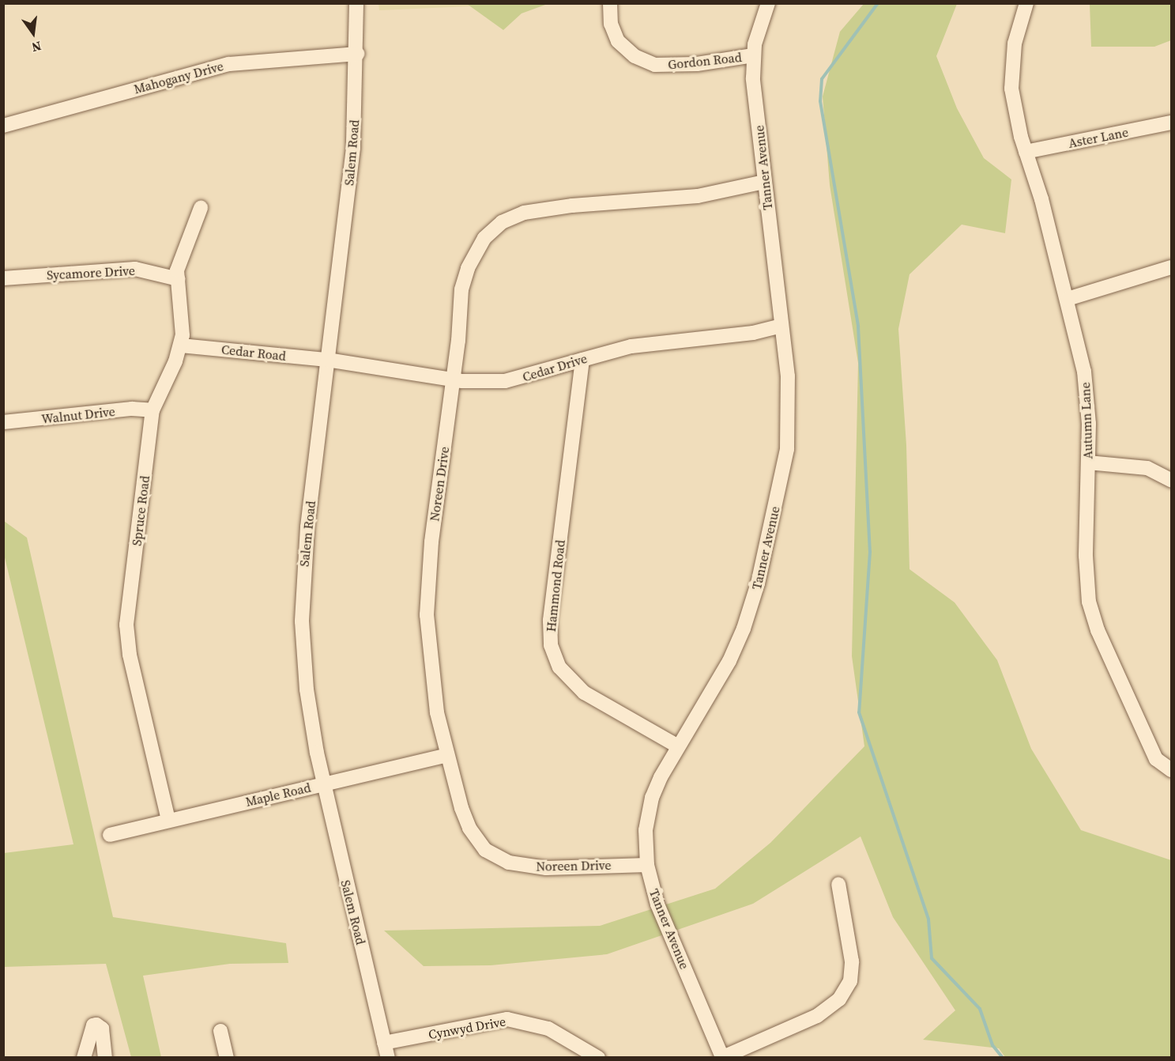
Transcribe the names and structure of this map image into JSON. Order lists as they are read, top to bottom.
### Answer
{
  "streets": {
    "street": [
      "Gordon Road",
      "Mahogany Drive",
      "Aster Lane",
      "Salem Road",
      "Tanner Avenue",
      "Sycamore Drive",
      "Cedar Road",
      "Cedar Drive",
      "Walnut Drive",
      "Autumn Lane",
      "Noreen Drive",
      "Spruce Road",
      "Hammond Road",
      "Maple Road",
      "Cynwyd Drive"
    ]
  },
  "crossings": [
    ["Gordon Road", "Tanner Avenue"],
    ["Mahogany Drive", "Salem Road"],
    ["Aster Lane", "Autumn Lane"],
    ["Salem Road", "Cedar Road"],
    ["Salem Road", "Cedar Drive"],
    ["Salem Road", "Maple Road"],
    ["Salem Road", "Cynwyd Drive"],
    ["Tanner Avenue", "Cedar Drive"],
    ["Tanner Avenue", "Noreen Drive"],
    ["Tanner Avenue", "Hammond Road"],
    ["Sycamore Drive", "Spruce Road"],
    ["Cedar Road", "Cedar Drive"],
    ["Cedar Road", "Spruce Road"],
    ["Cedar Drive", "Noreen Drive"],
    ["Cedar Drive", "Hammond Road"],
    ["Walnut Drive", "Spruce Road"],
    ["Noreen Drive", "Maple Road"],
    ["Spruce Road", "Maple Road"]
  ],
  "north": "bottom"
}
